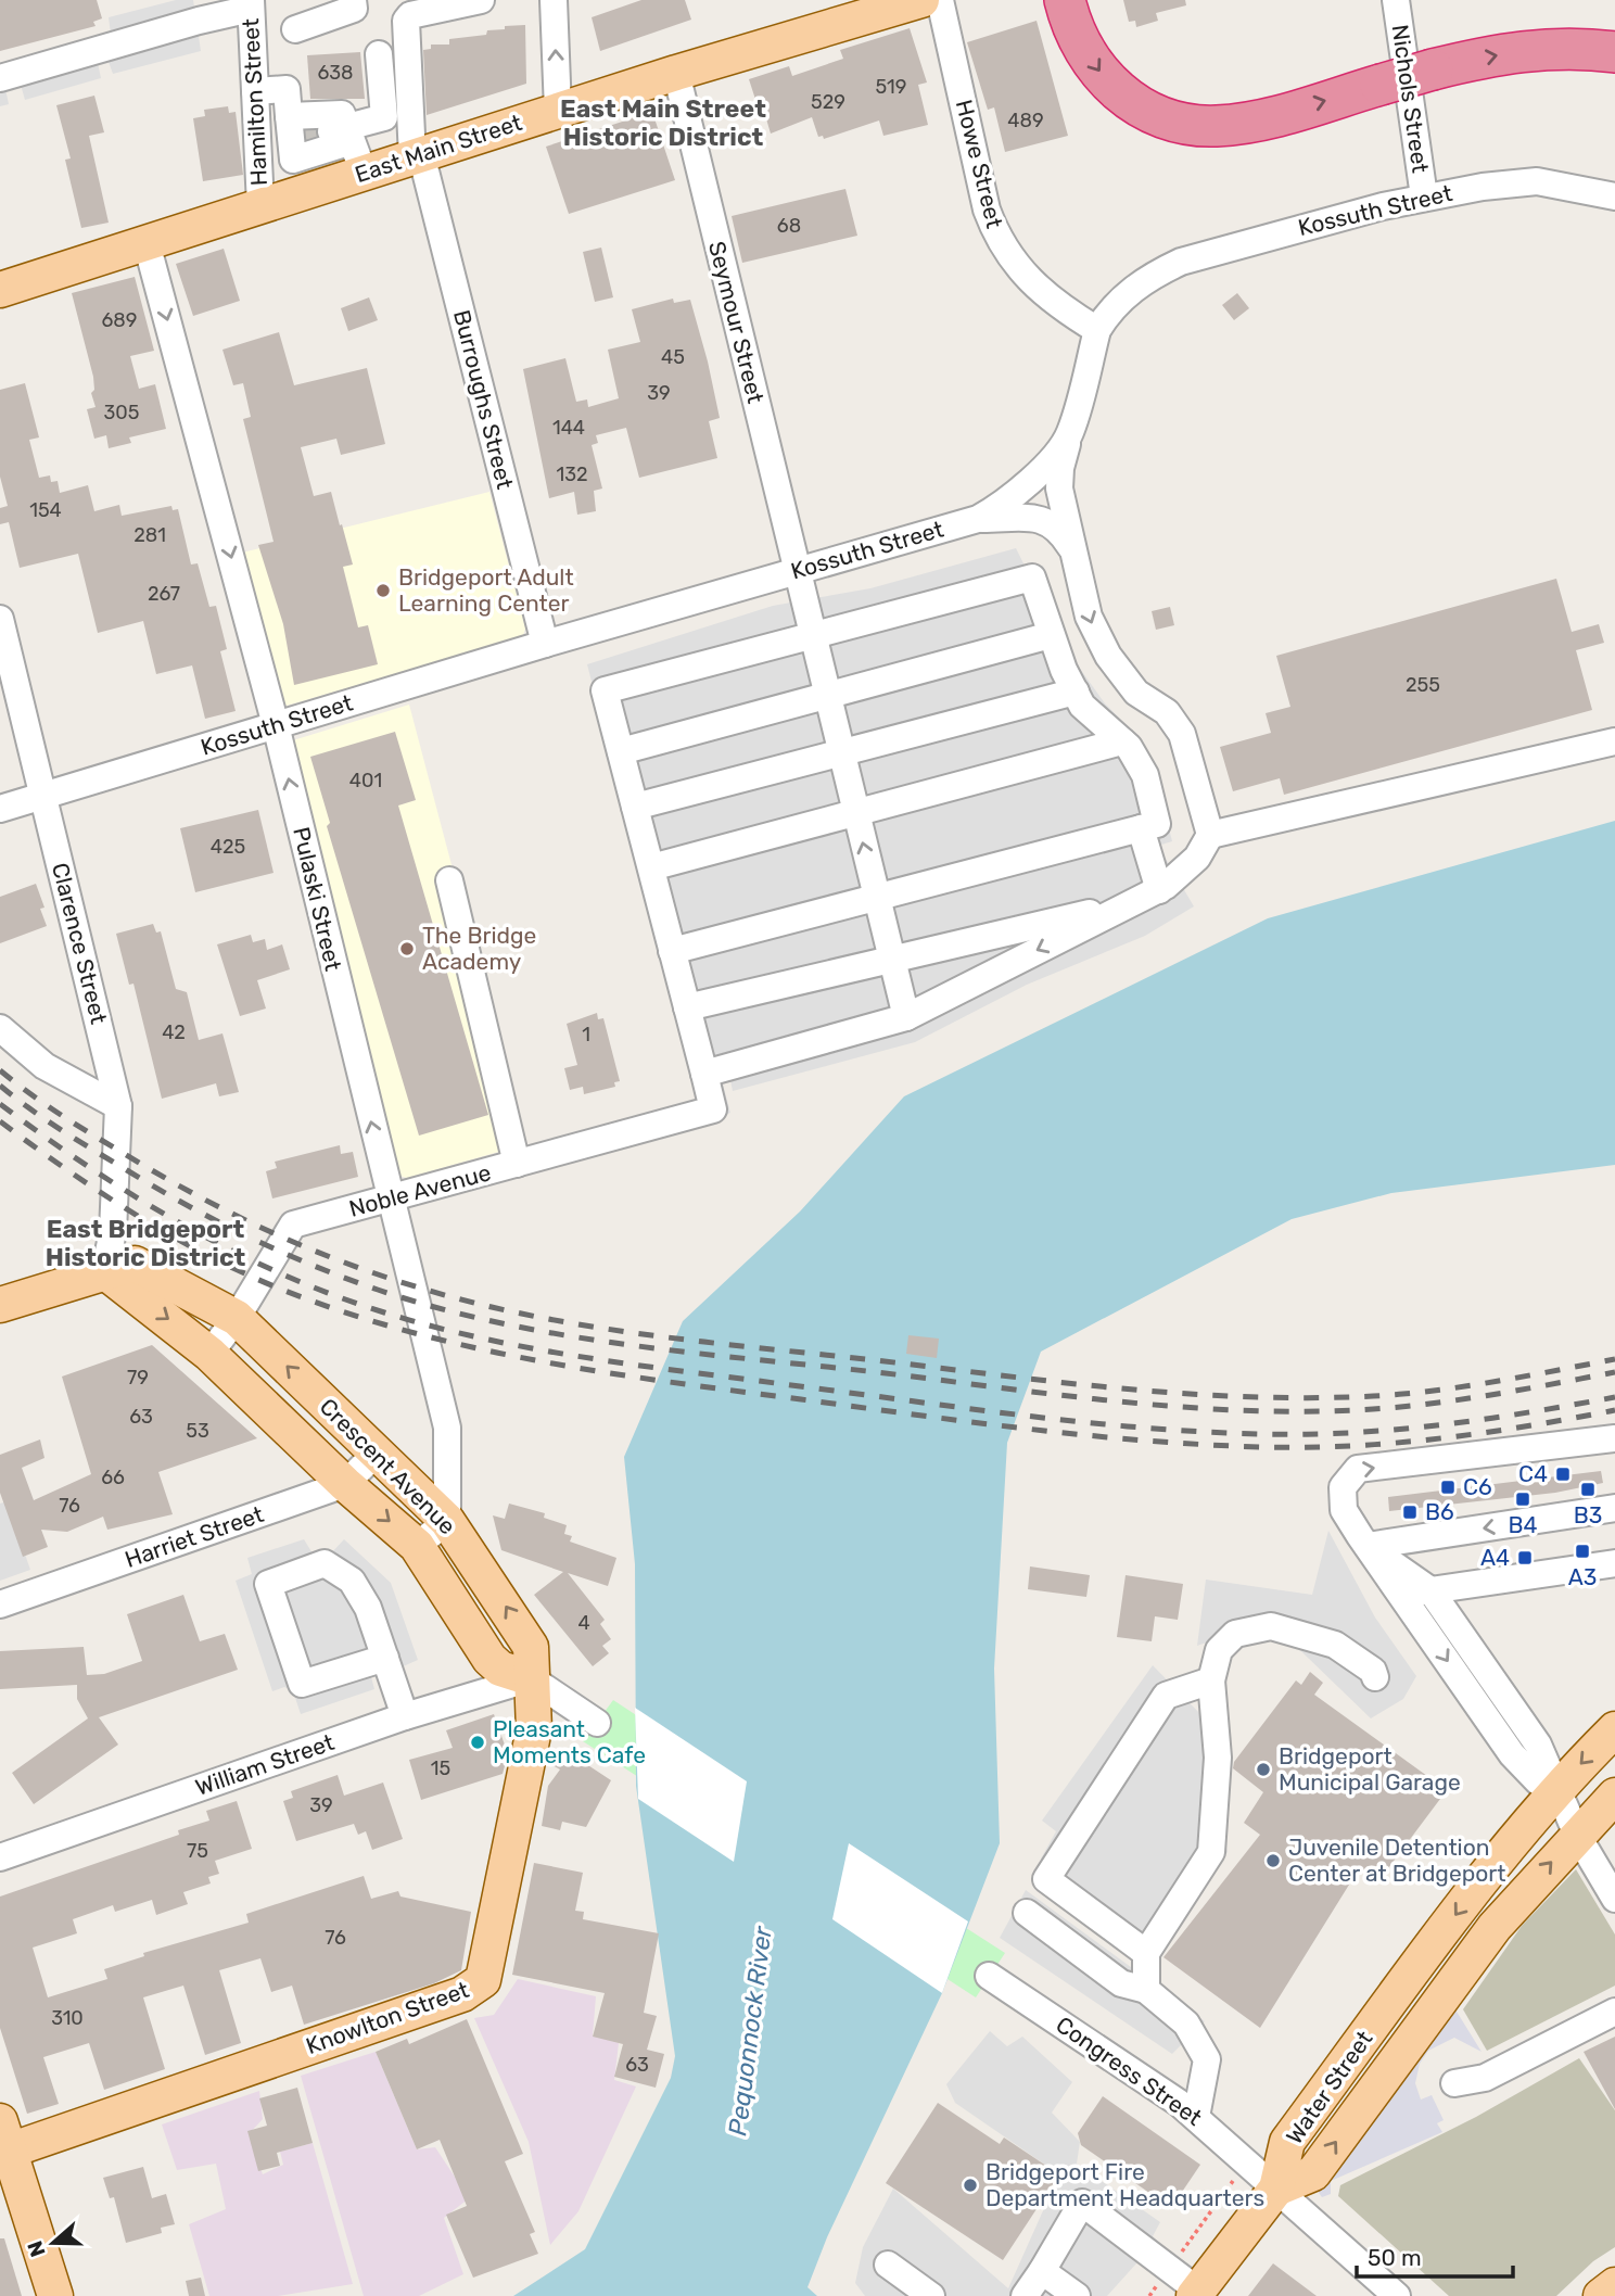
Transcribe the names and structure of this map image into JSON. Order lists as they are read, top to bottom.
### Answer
{
  "streets": {
    "main road": [
      "East Main Street",
      "Crescent Avenue",
      "Knowlton Street",
      "Water Street"
    ],
    "street": [
      "Nichols Street",
      "Hamilton Street",
      "Howe Street",
      "Kossuth Street",
      "Seymour Street",
      "Burroughs Street",
      "Pulaski Street",
      "Clarence Street",
      "Noble Avenue",
      "Harriet Street",
      "William Street",
      "Congress Street"
    ]
  },
  "crossings": [
    ["Nichols Street", "Kossuth Street"],
    ["Hamilton Street", "East Main Street"],
    ["East Main Street", "Seymour Street"],
    ["East Main Street", "Burroughs Street"],
    ["East Main Street", "Pulaski Street"],
    ["Howe Street", "Kossuth Street"],
    ["Kossuth Street", "Seymour Street"],
    ["Kossuth Street", "Burroughs Street"],
    ["Kossuth Street", "Pulaski Street"],
    ["Kossuth Street", "Clarence Street"],
    ["Pulaski Street", "Noble Avenue"],
    ["Pulaski Street", "Crescent Avenue"],
    ["Clarence Street", "Crescent Avenue"],
    ["Noble Avenue", "Crescent Avenue"],
    ["Crescent Avenue", "Harriet Street"],
    ["Crescent Avenue", "William Street"],
    ["Crescent Avenue", "Knowlton Street"],
    ["William Street", "Knowlton Street"],
    ["Congress Street", "Water Street"]
  ],
  "districts": ["East Main Street Historic District", "East Bridgeport Historic District"],
  "water": ["Pequonnock River"],
  "places": {
    "other": [
      "Bridgeport Adult Learning Center",
      "The Bridge Academy",
      "Pleasant Moments Cafe",
      "Bridgeport Municipal Garage",
      "Juvenile Detention Center at Bridgeport",
      "Bridgeport Fire Department Headquarters"
    ],
    "transit": [
      "C4",
      "C6",
      "B3",
      "B4",
      "B6",
      "A3",
      "A4"
    ]
  },
  "house_numbers": [
    "638",
    "519",
    "529",
    "489",
    "68",
    "689",
    "45",
    "39",
    "305",
    "144",
    "132",
    "154",
    "281",
    "267",
    "255",
    "401",
    "425",
    "42",
    "1",
    "79",
    "63",
    "53",
    "66",
    "76",
    "4",
    "15",
    "39",
    "75",
    "76",
    "310",
    "63"
  ],
  "scale_bar": "50 m",
  "north": "left"
}
